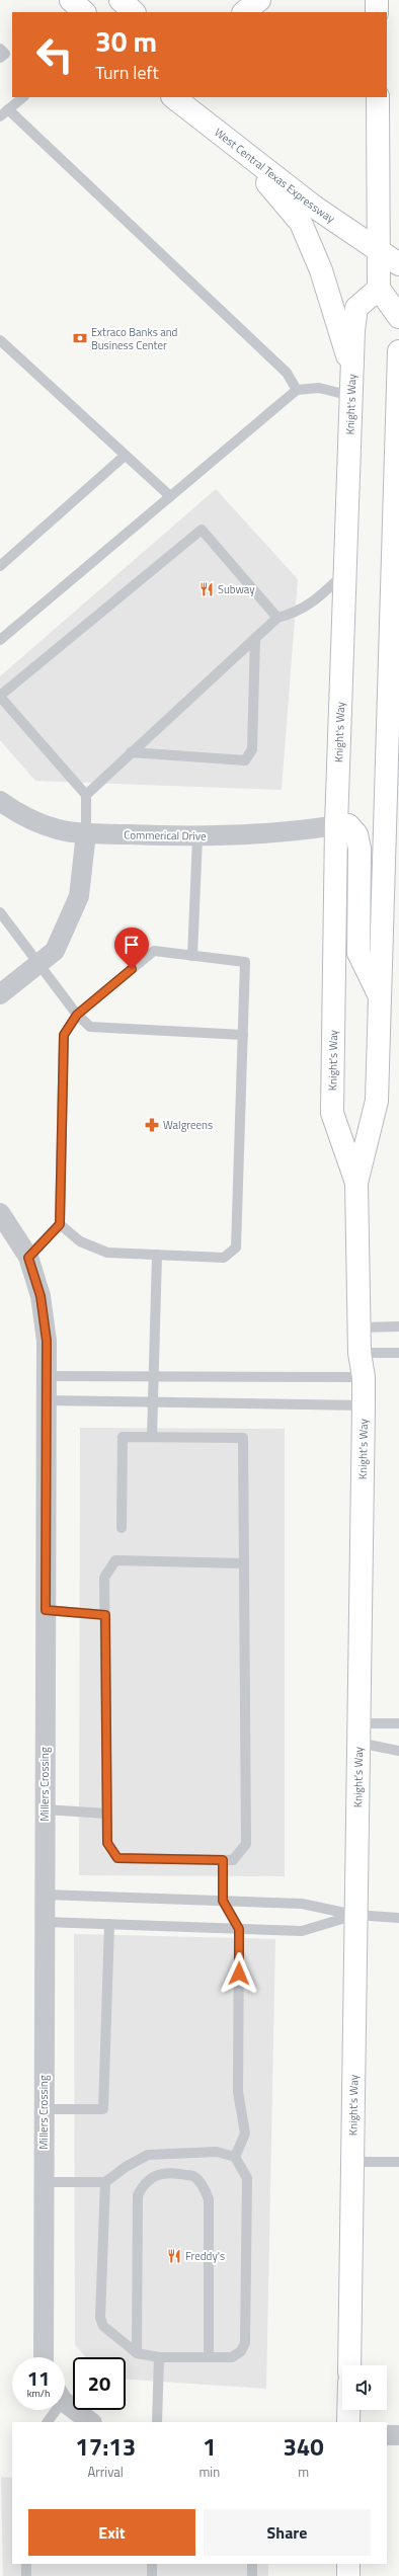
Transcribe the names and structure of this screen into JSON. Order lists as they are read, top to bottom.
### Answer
{
  "streets": {
    "main road": ["West Central Texas Expressway", "Knight's Way"],
    "street": ["Commerical Drive", "Millers Crossing"]
  },
  "crossings": [
    ["Knight's Way", "Commerical Drive"]
  ],
  "places": {
    "bank": ["Extraco Banks and Business Center"],
    "restaurant": ["Subway", "Freddy's"],
    "pharmacy": ["Walgreens"]
  },
  "page": {
    "turn": ["30 m", "Turn left"],
    "speed": "11 km/h",
    "limit": "20",
    "eta": [
      "17:13",
      "Arrival",
      "1",
      "min",
      "340",
      "m"
    ],
    "buttons": ["Exit", "Share"]
  }
}
